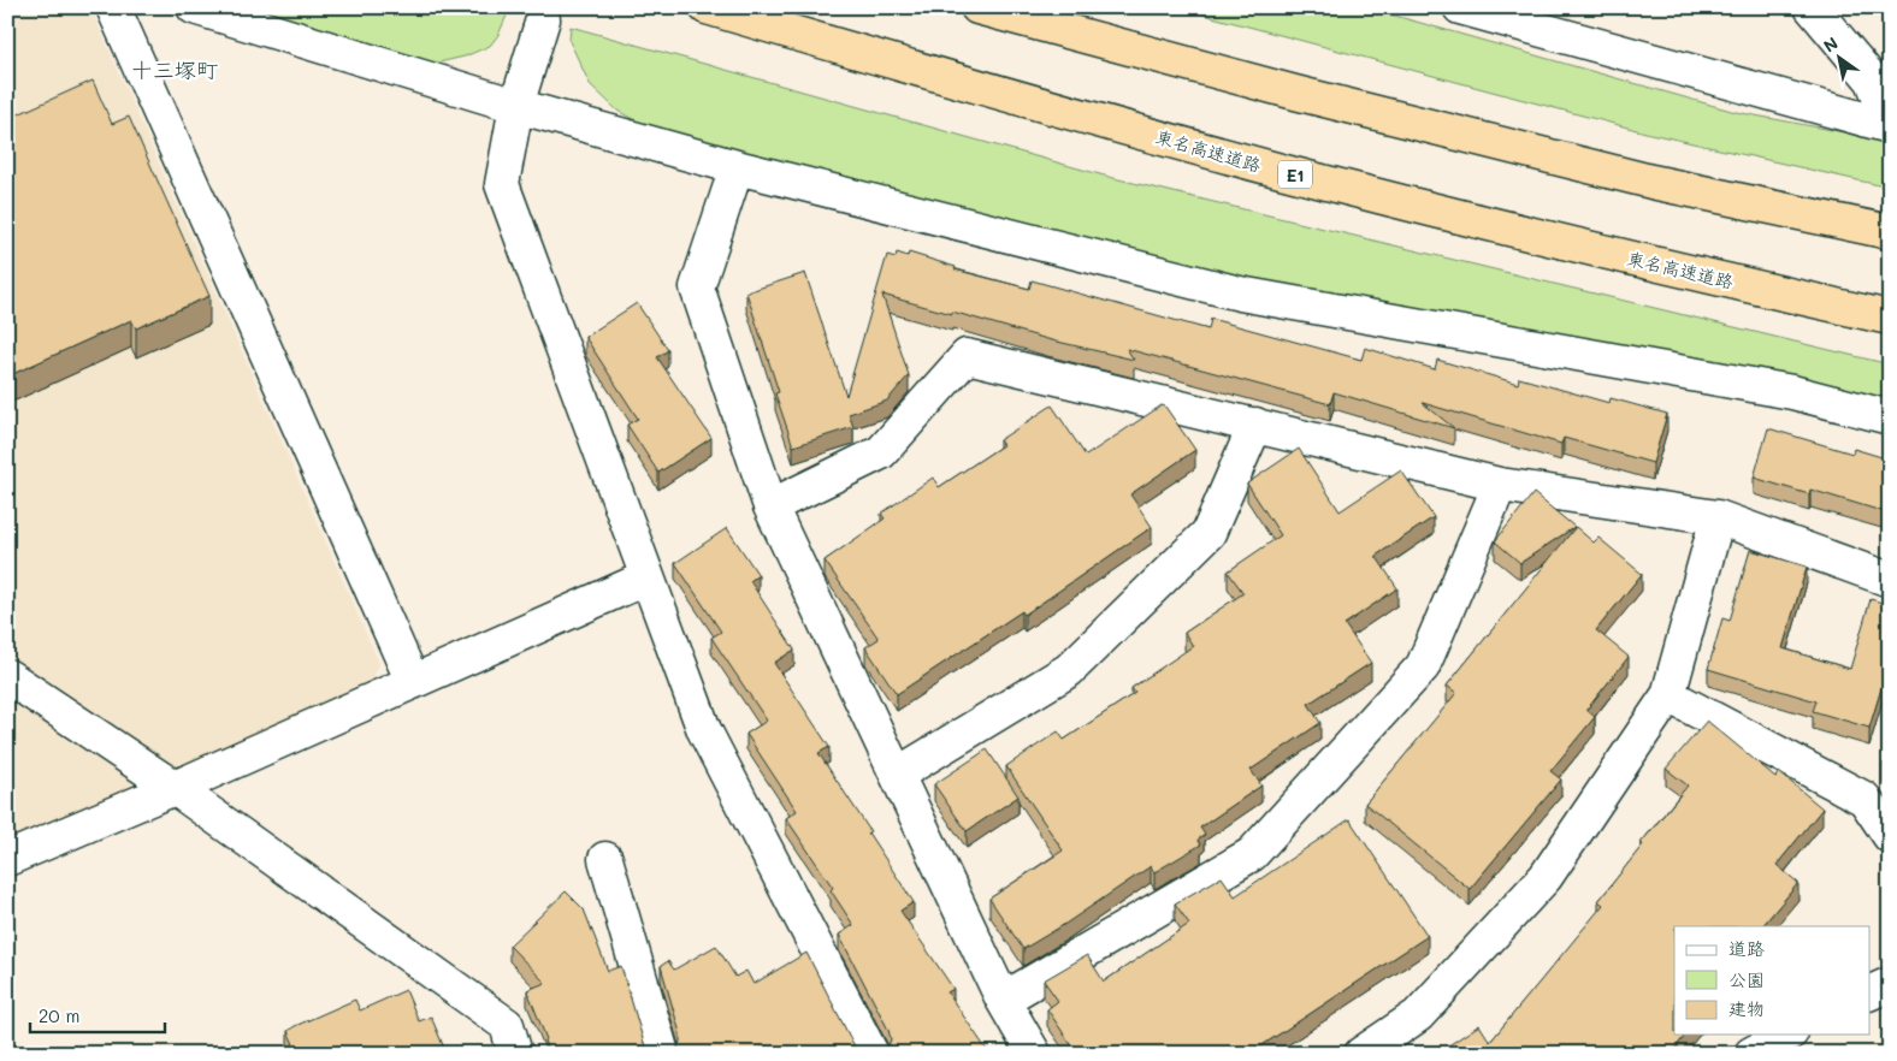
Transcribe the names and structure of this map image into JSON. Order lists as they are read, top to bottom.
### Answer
{
  "streets": {
    "highway": ["東名高速道路", "E1"]
  },
  "districts": ["十三塚町"],
  "legend": ["道路", "公園", "建物"],
  "scale_bar": "20 m",
  "north": "top left"
}
